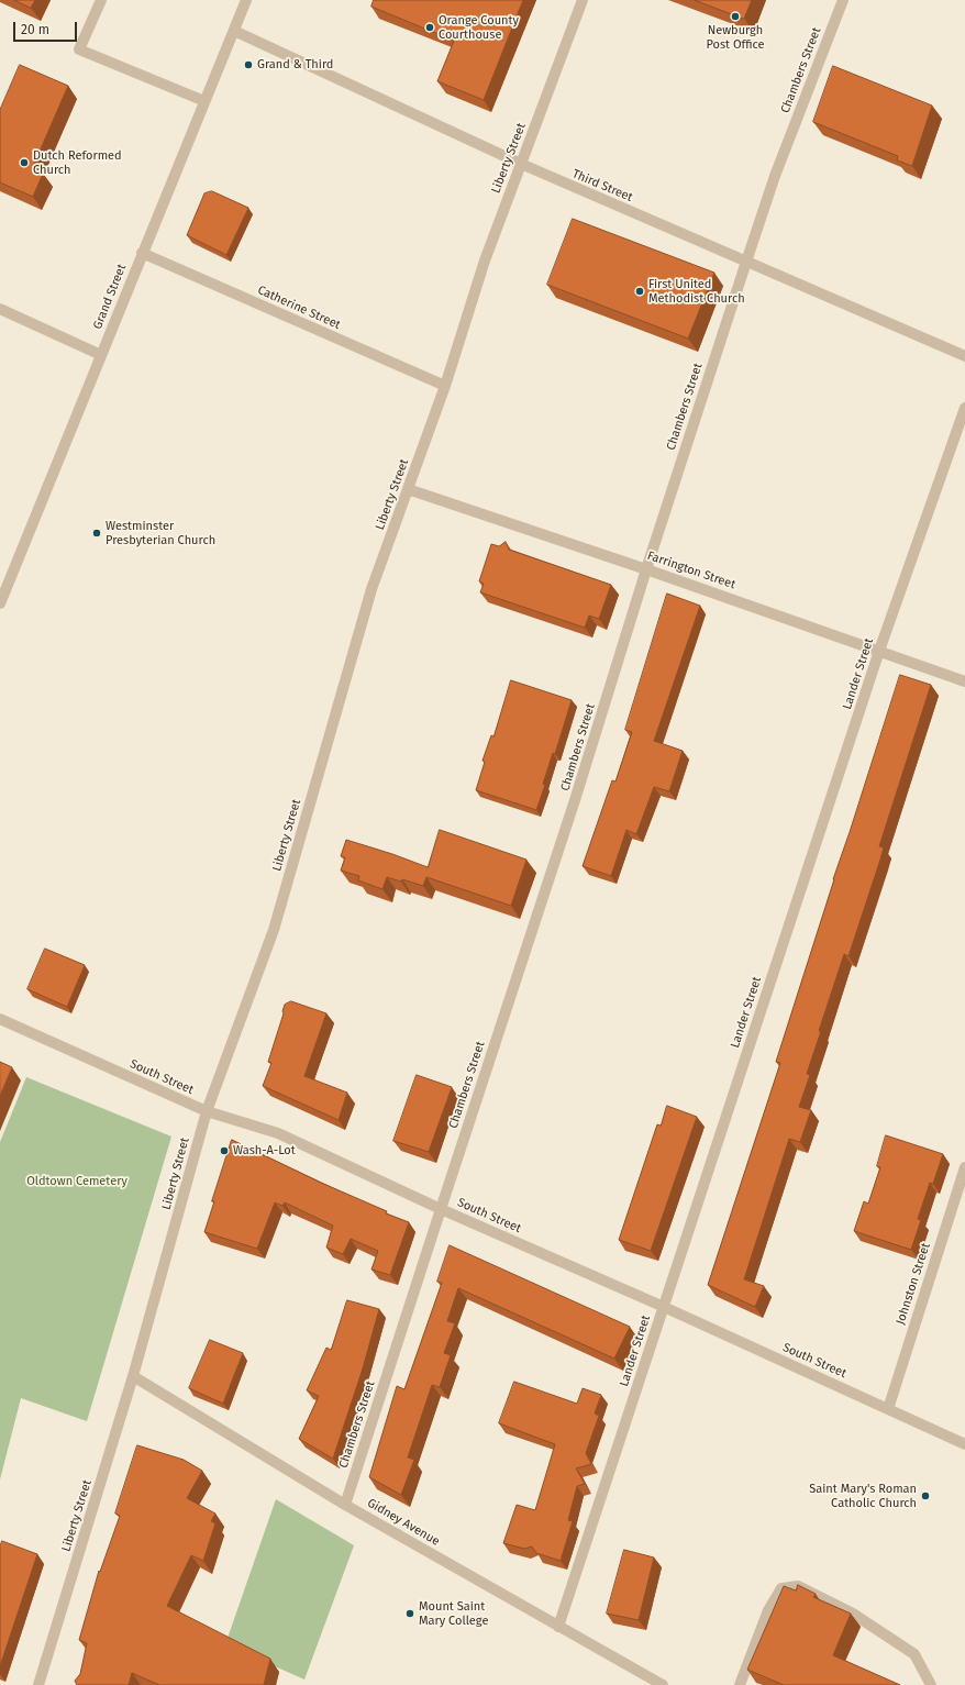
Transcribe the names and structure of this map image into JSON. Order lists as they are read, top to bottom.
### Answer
{
  "streets": {
    "street": [
      "Chambers Street",
      "Liberty Street",
      "Third Street",
      "Grand Street",
      "Catherine Street",
      "Farrington Street",
      "Lander Street",
      "South Street",
      "Johnston Street",
      "Gidney Avenue"
    ]
  },
  "crossings": [
    ["Chambers Street", "Third Street"],
    ["Chambers Street", "Farrington Street"],
    ["Chambers Street", "South Street"],
    ["Chambers Street", "Gidney Avenue"],
    ["Liberty Street", "Third Street"],
    ["Liberty Street", "Catherine Street"],
    ["Liberty Street", "Farrington Street"],
    ["Liberty Street", "South Street"],
    ["Liberty Street", "Gidney Avenue"],
    ["Third Street", "Grand Street"],
    ["Grand Street", "Catherine Street"],
    ["Farrington Street", "Lander Street"],
    ["Lander Street", "South Street"],
    ["Lander Street", "Gidney Avenue"],
    ["South Street", "Johnston Street"]
  ],
  "parks": ["Oldtown Cemetery"],
  "places": [
    "Newburgh Post Office",
    "Orange County Courthouse",
    "Grand & Third",
    "Dutch Reformed Church",
    "First United Methodist Church",
    "Westminster Presbyterian Church",
    "Wash-A-Lot",
    "Saint Mary's Roman Catholic Church",
    "Mount Saint Mary College"
  ],
  "scale_bar": "20 m"
}
